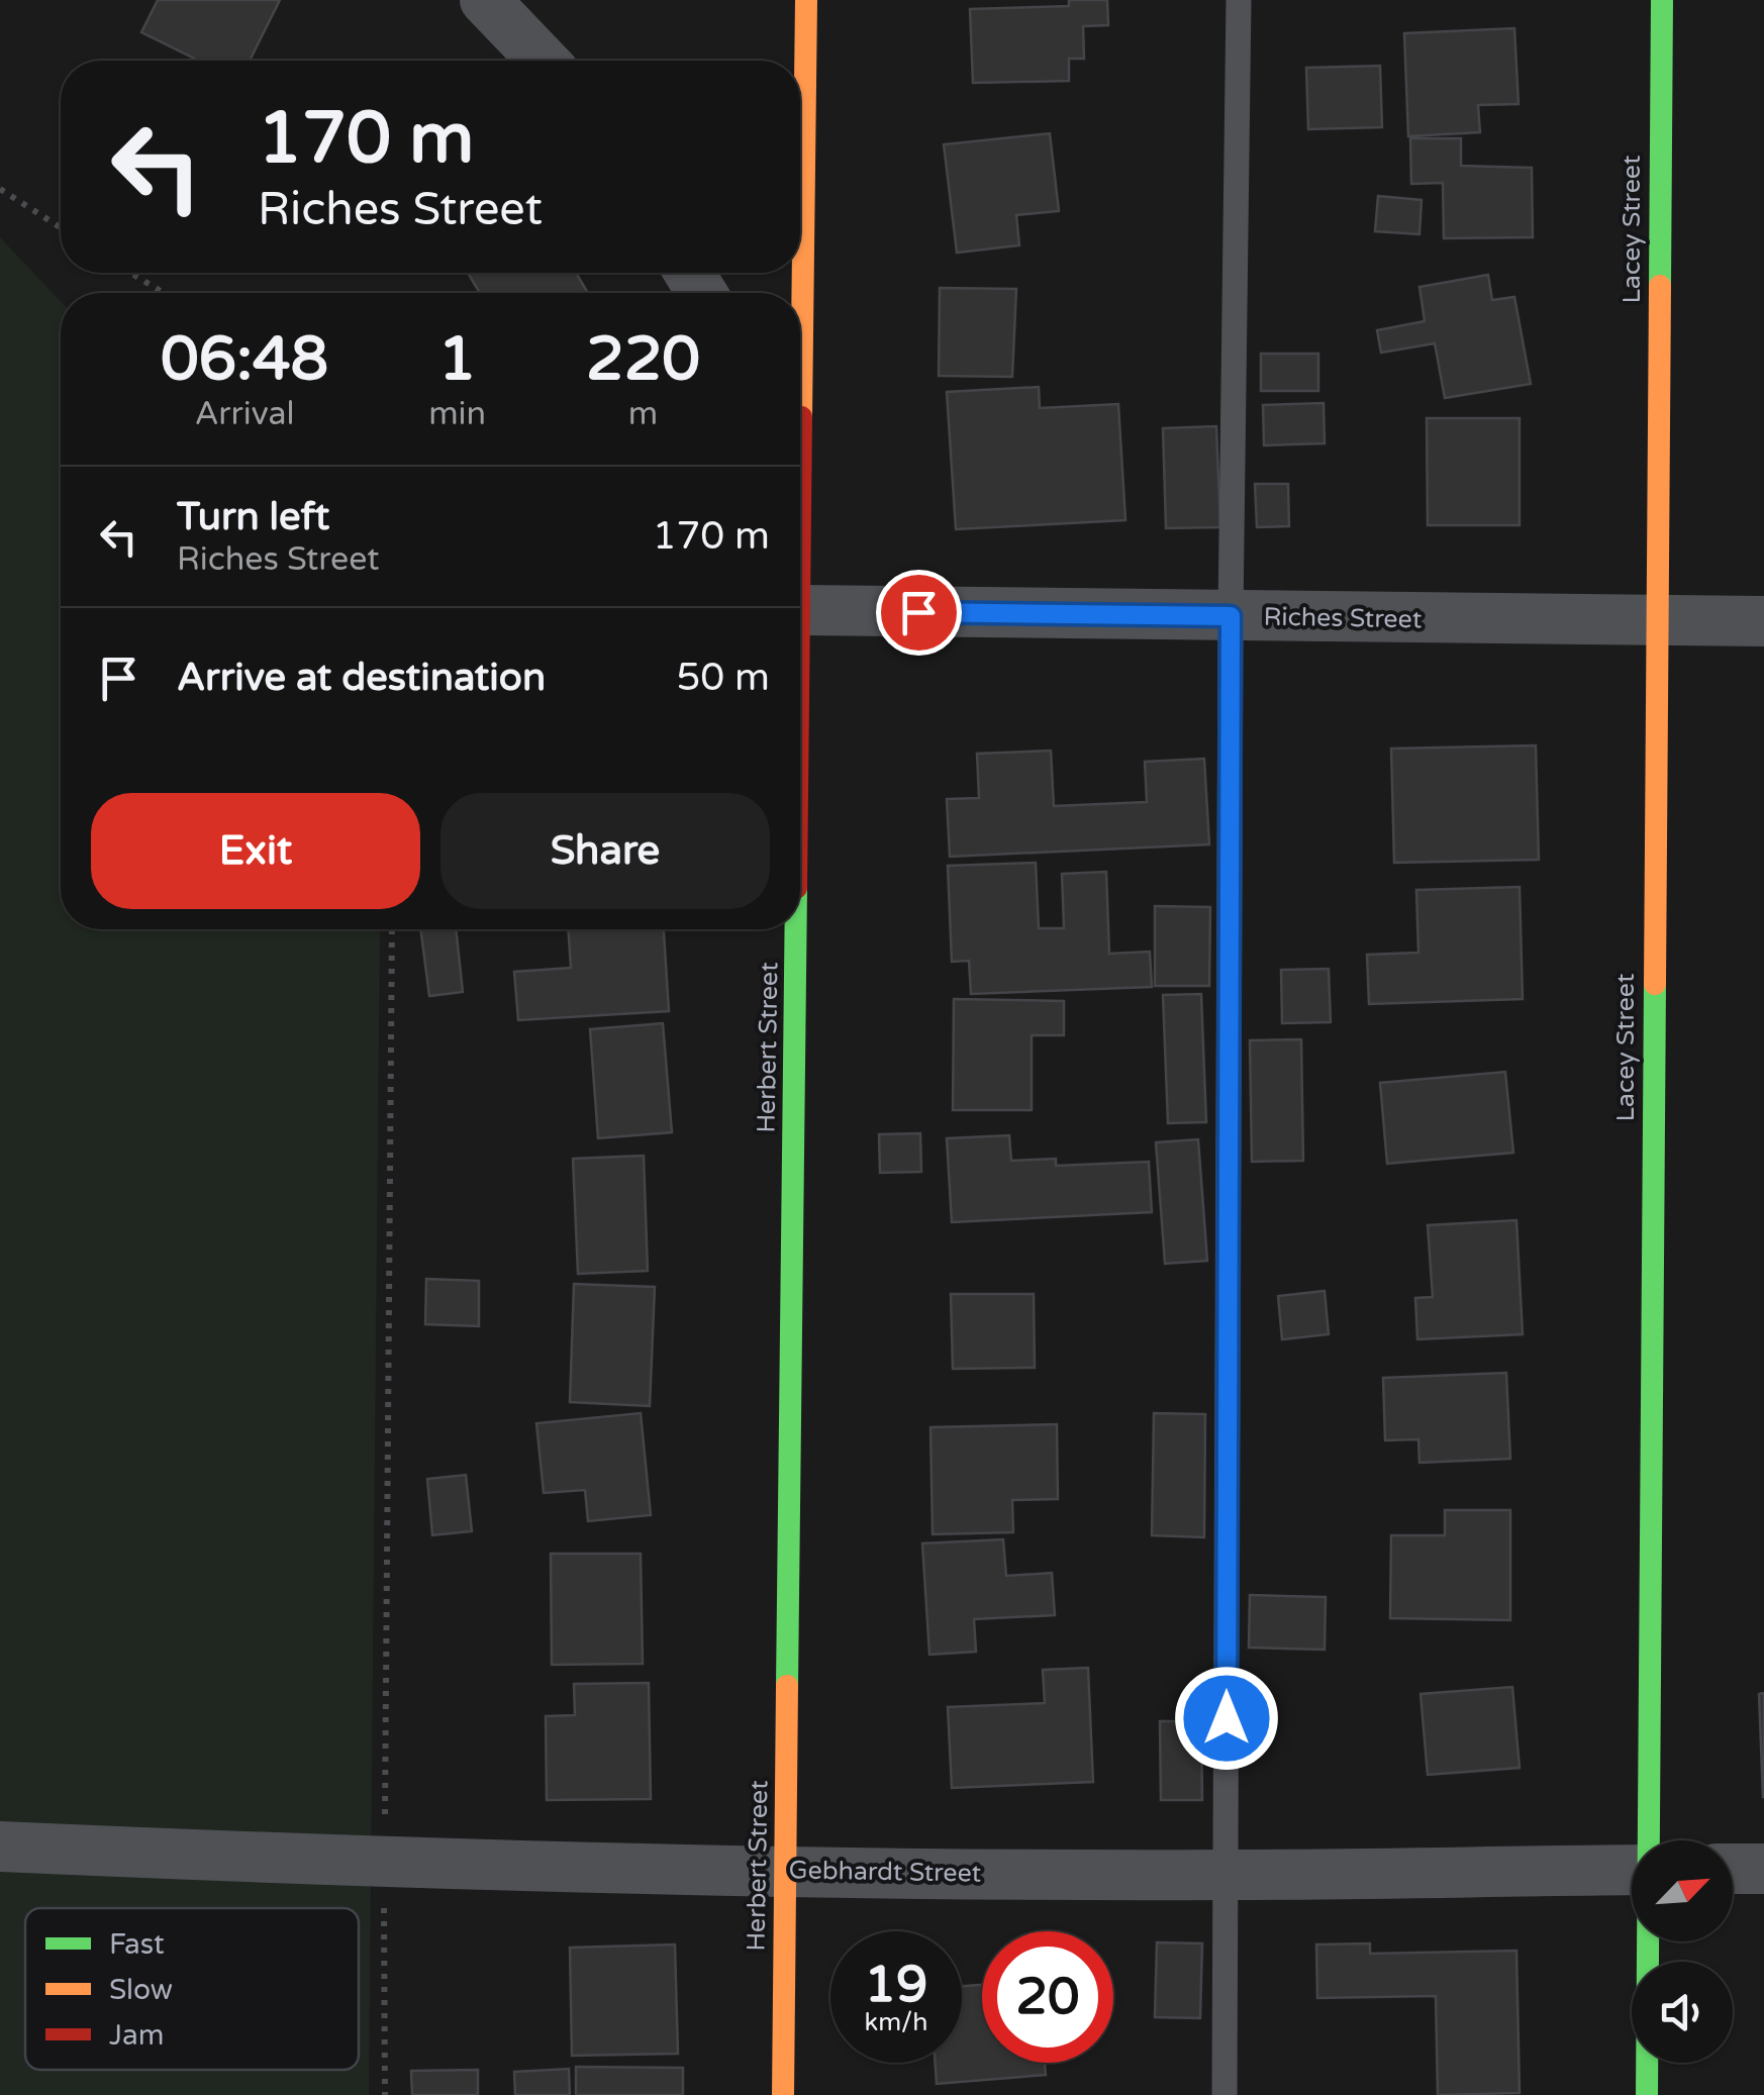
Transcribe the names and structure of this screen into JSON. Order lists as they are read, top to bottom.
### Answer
{
  "streets": {
    "street": [
      "Lacey Street",
      "Riches Street",
      "Herbert Street",
      "Gebhardt Street"
    ]
  },
  "crossings": [
    ["Lacey Street", "Riches Street"],
    ["Riches Street", "Herbert Street"],
    ["Herbert Street", "Gebhardt Street"]
  ],
  "legend": ["Fast", "Slow", "Jam"],
  "north": "top right",
  "page": {
    "turn": ["170 m", "Riches Street"],
    "eta": [
      "06:48",
      "Arrival",
      "1",
      "min",
      "220",
      "m"
    ],
    "list": [
      {
        "name": "Turn left",
        "note": "Riches Street",
        "value": "170 m"
      },
      {
        "name": "Arrive at destination",
        "value": "50 m"
      }
    ],
    "buttons": ["Exit", "Share"],
    "speed": "19 km/h",
    "limit": "20"
  }
}
